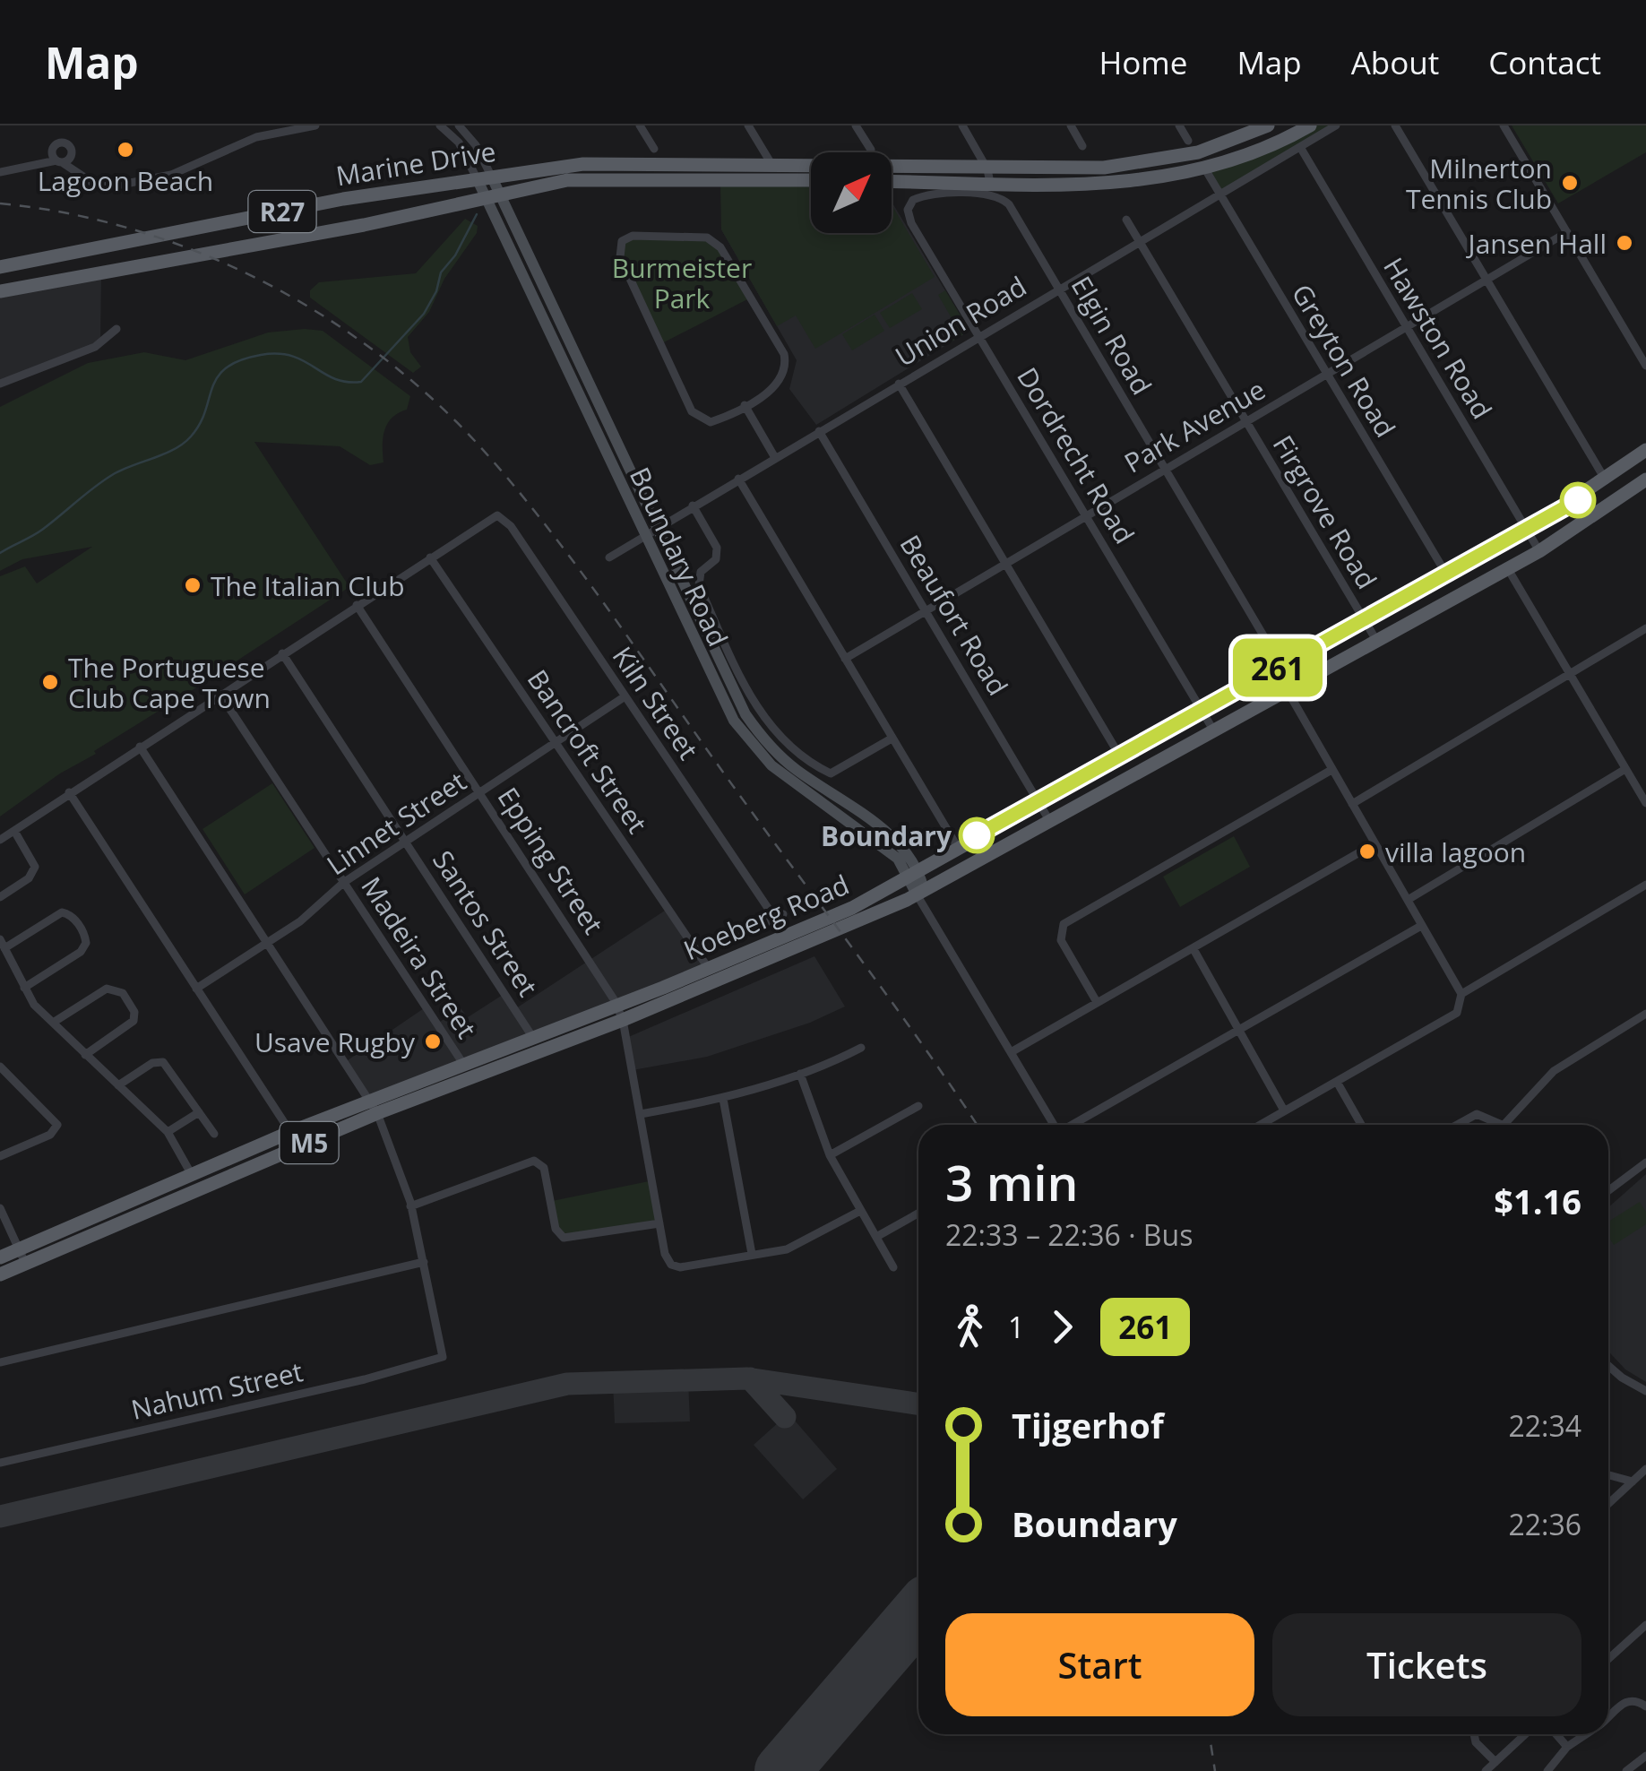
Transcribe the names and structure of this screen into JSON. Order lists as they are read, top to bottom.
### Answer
{
  "streets": {
    "main road": [
      "Marine Drive",
      "R27",
      "Boundary Road",
      "Koeberg Road",
      "M5"
    ],
    "street": [
      "Union Road",
      "Elgin Road",
      "Hawston Road",
      "Greyton Road",
      "Park Avenue",
      "Dordrecht Road",
      "Firgrove Road",
      "Beaufort Road",
      "Kiln Street",
      "Bancroft Street",
      "Linnet Street",
      "Epping Street",
      "Santos Street",
      "Madeira Street",
      "Nahum Street"
    ]
  },
  "crossings": [
    ["Marine Drive", "Greyton Road"],
    ["Marine Drive", "Boundary Road"],
    ["Union Road", "Elgin Road"],
    ["Union Road", "Hawston Road"],
    ["Union Road", "Greyton Road"],
    ["Union Road", "Dordrecht Road"],
    ["Union Road", "Firgrove Road"],
    ["Union Road", "Boundary Road"],
    ["Union Road", "Beaufort Road"],
    ["Elgin Road", "Park Avenue"],
    ["Elgin Road", "Dordrecht Road"],
    ["Elgin Road", "Koeberg Road"],
    ["Hawston Road", "Park Avenue"],
    ["Hawston Road", "Koeberg Road"],
    ["Greyton Road", "Park Avenue"],
    ["Greyton Road", "Koeberg Road"],
    ["Park Avenue", "Dordrecht Road"],
    ["Park Avenue", "Firgrove Road"],
    ["Park Avenue", "Beaufort Road"],
    ["Dordrecht Road", "Koeberg Road"],
    ["Firgrove Road", "Koeberg Road"],
    ["Boundary Road", "Koeberg Road"],
    ["Beaufort Road", "Koeberg Road"],
    ["Kiln Street", "Bancroft Street"],
    ["Kiln Street", "Linnet Street"],
    ["Bancroft Street", "Linnet Street"],
    ["Bancroft Street", "Koeberg Road"],
    ["Linnet Street", "Epping Street"],
    ["Linnet Street", "Santos Street"],
    ["Linnet Street", "Madeira Street"],
    ["Epping Street", "Koeberg Road"],
    ["Koeberg Road", "Santos Street"],
    ["Koeberg Road", "Madeira Street"]
  ],
  "parks": ["Burmeister Park"],
  "places": [
    "Lagoon Beach",
    "Milnerton Tennis Club",
    "Jansen Hall",
    "The Italian Club",
    "The Portuguese Club Cape Town",
    "Boundary",
    "villa lagoon",
    "Usave Rugby"
  ],
  "lines": ["bus line 261"],
  "north": "top right",
  "page": {
    "header": "Map",
    "nav": [
      "Home",
      "Map",
      "About",
      "Contact"
    ],
    "on_map": "261",
    "heading": ["3 min", "22:33 – 22:36 · Bus", "$1.16"],
    "legs": ["1", "261"],
    "list": [
      {
        "name": "Tijgerhof",
        "value": "22:34"
      },
      {
        "name": "Boundary",
        "value": "22:36"
      }
    ],
    "buttons": ["Start", "Tickets"]
  }
}
